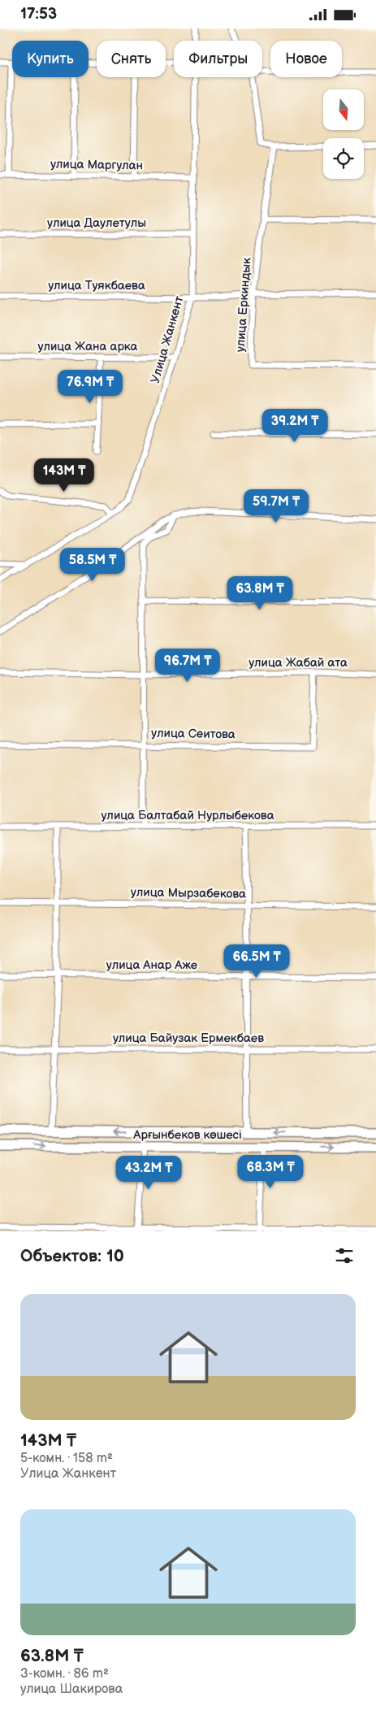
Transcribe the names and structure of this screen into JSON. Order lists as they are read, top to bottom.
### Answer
{
  "streets": {
    "main road": ["Арғынбеков көшесі"],
    "street": [
      "улица Маргулан",
      "улица Даулетулы",
      "улица Туякбаева",
      "улица Еркиндык",
      "Улица Жанкент",
      "улица Жана арка",
      "улица Жабай ата",
      "улица Сеитова",
      "улица Балтабай Нурлыбекова",
      "улица Мырзабекова",
      "улица Анар Аже",
      "улица Байузак Ермекбаев"
    ]
  },
  "crossings": [
    ["улица Маргулан", "Улица Жанкент"],
    ["улица Даулетулы", "Улица Жанкент"],
    ["улица Туякбаева", "улица Еркиндык"],
    ["улица Туякбаева", "Улица Жанкент"],
    ["Улица Жанкент", "улица Жана арка"],
    ["улица Жабай ата", "улица Сеитова"]
  ],
  "north": "bottom",
  "page": {
    "status": "17:53",
    "chip": [
      "Купить",
      "Снять",
      "Фильтры",
      "Новое"
    ],
    "price": [
      "76.9M ₸",
      "39.2M ₸",
      "143M ₸",
      "59.7M ₸",
      "58.5M ₸",
      "63.8M ₸",
      "96.7M ₸",
      "66.5M ₸",
      "68.3M ₸",
      "43.2M ₸"
    ],
    "heading": "Объектов: 10",
    "list": [
      {
        "name": "143M ₸",
        "note": "5-комн. · 158 m² · Улица Жанкент"
      },
      {
        "name": "63.8M ₸",
        "note": "3-комн. · 86 m² · улица Шакирова"
      }
    ]
  }
}
